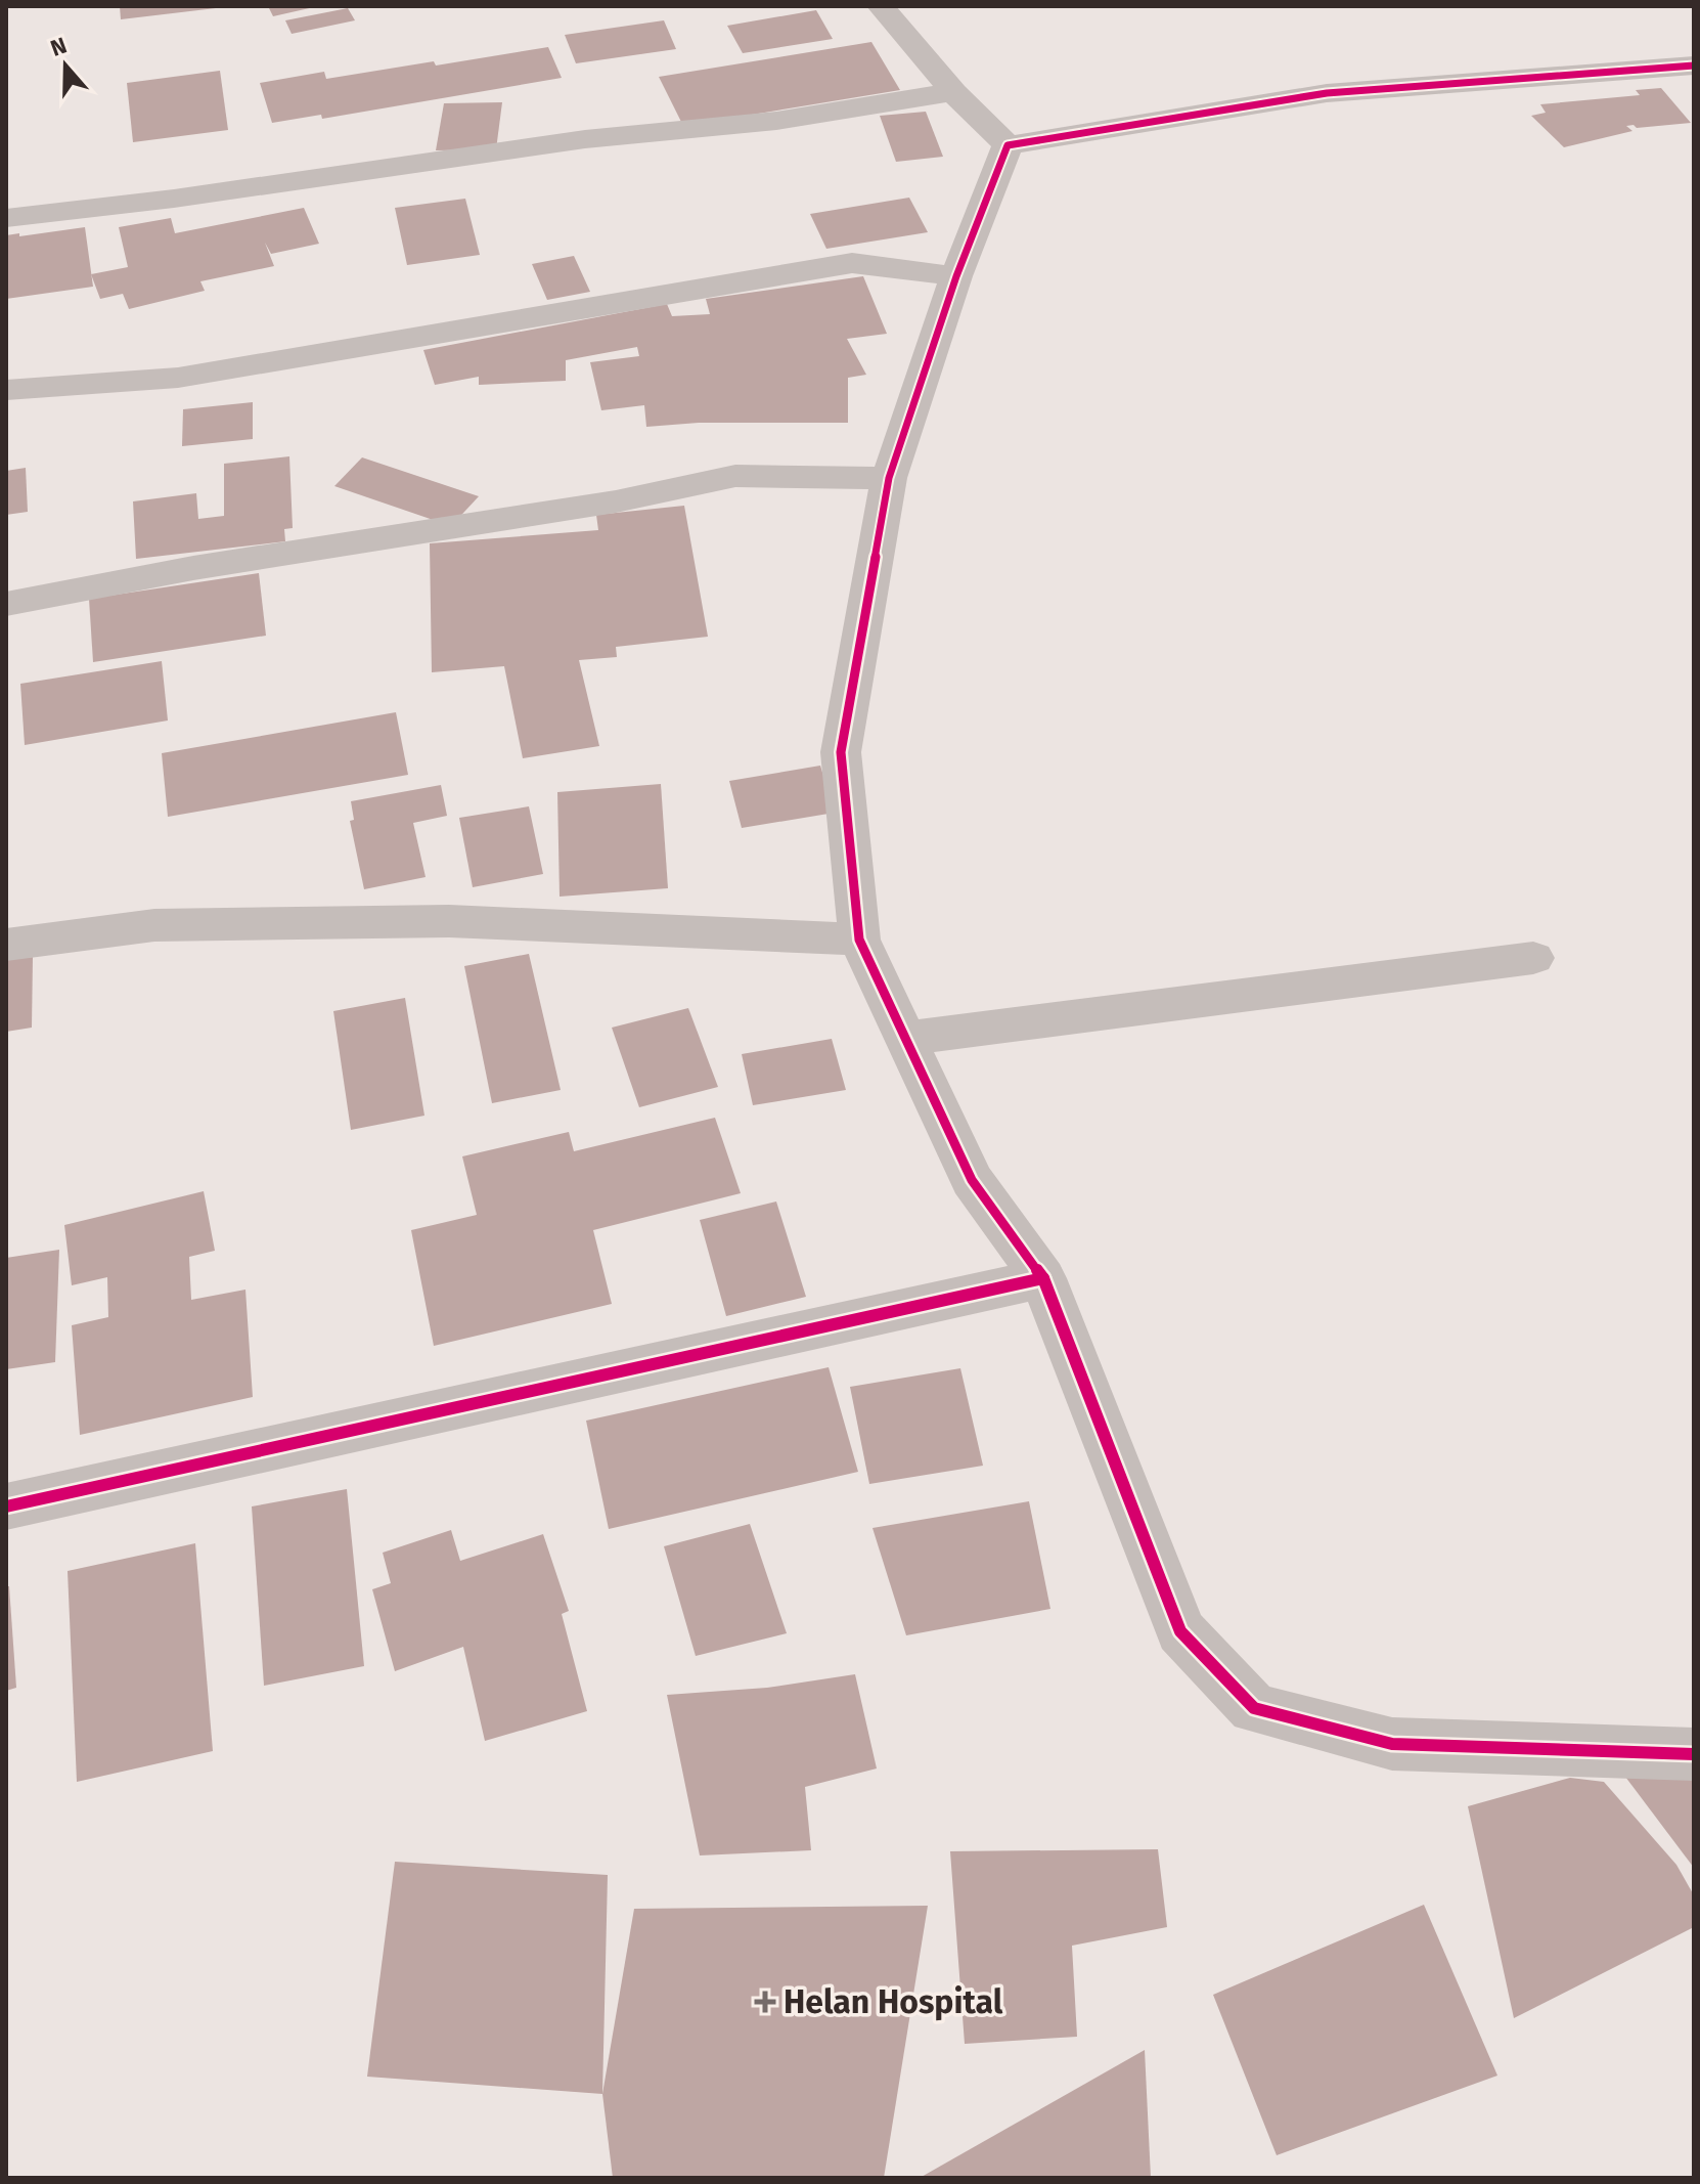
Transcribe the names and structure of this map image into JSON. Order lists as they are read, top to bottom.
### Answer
{
  "places": {
    "health": ["Helan Hospital"]
  },
  "north": "top"
}
